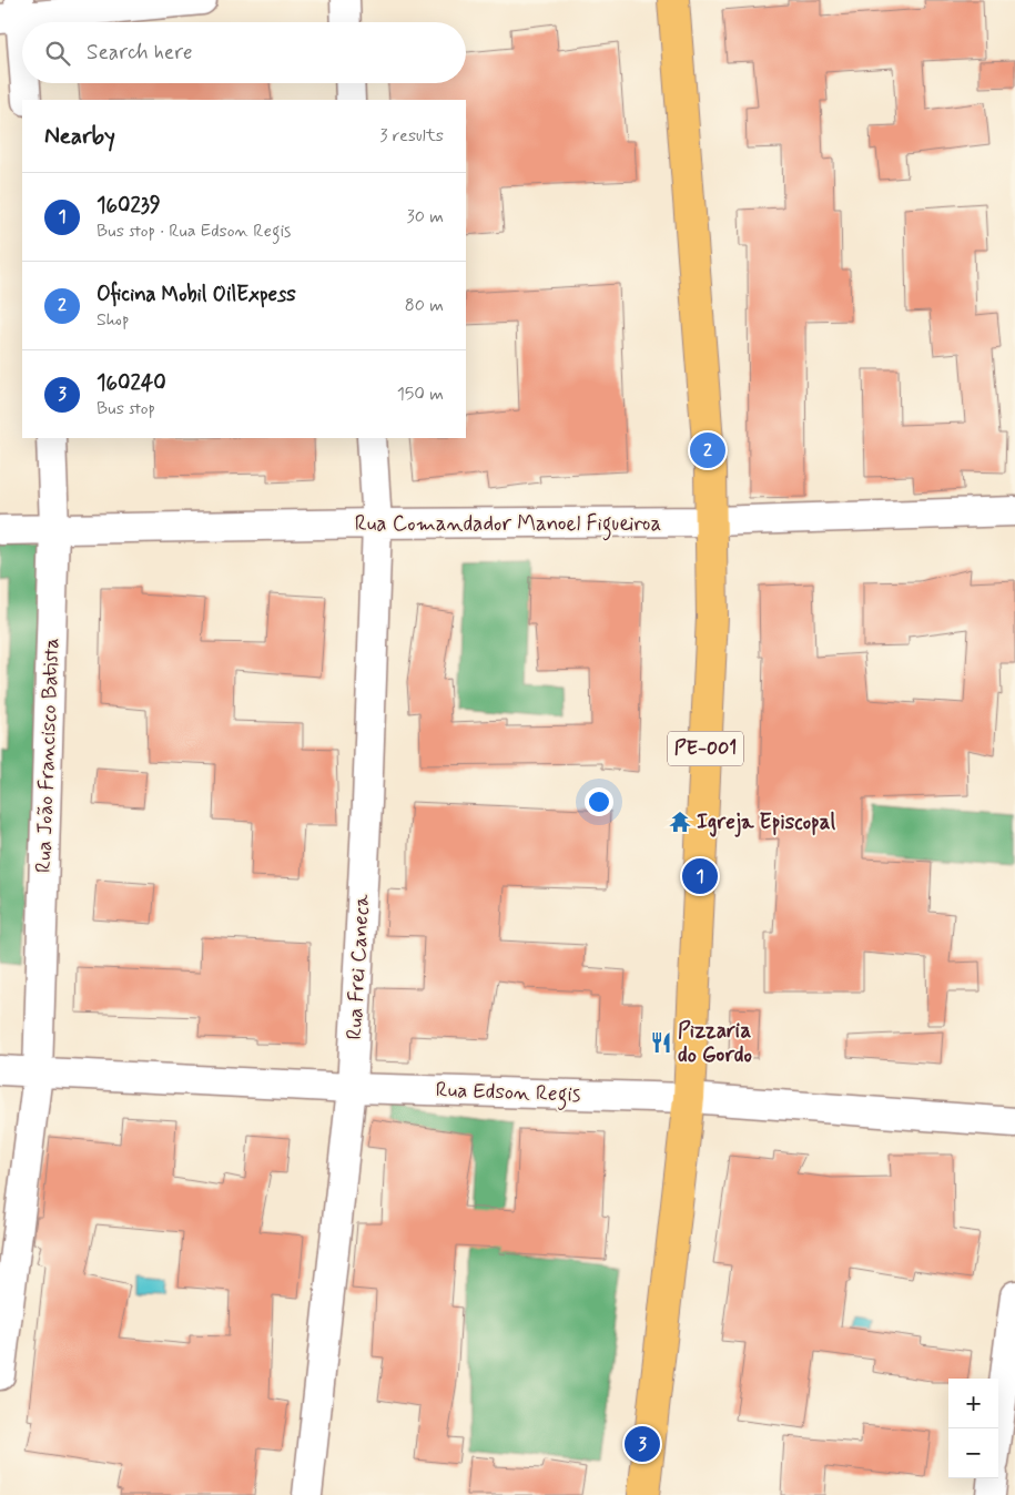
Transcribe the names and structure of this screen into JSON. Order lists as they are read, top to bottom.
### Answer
{
  "streets": {
    "main road": ["PE-001"],
    "street": [
      "Rua Comandador Manoel Figueiroa",
      "Rua João Francisco Batista",
      "Rua Frei Caneca",
      "Rua Edson Regis"
    ]
  },
  "crossings": [
    ["Rua Comandador Manoel Figueiroa", "PE-001"],
    ["Rua Comandador Manoel Figueiroa", "Rua João Francisco Batista"],
    ["Rua Comandador Manoel Figueiroa", "Rua Frei Caneca"],
    ["PE-001", "Rua Edson Regis"],
    ["Rua João Francisco Batista", "Rua Edson Regis"],
    ["Rua Frei Caneca", "Rua Edson Regis"]
  ],
  "places": {
    "temple": ["Igreja Episcopal"],
    "restaurant": ["Pizzaria do Gordo"]
  },
  "page": {
    "search": "Search here",
    "heading": ["Nearby", "3 results"],
    "list": [
      {
        "mark": "1",
        "name": "160239",
        "note": "Bus stop · Rua Edson Regis",
        "value": "30 m"
      },
      {
        "mark": "2",
        "name": "Oficina Mobil OilExpess",
        "note": "Shop",
        "value": "80 m"
      },
      {
        "mark": "3",
        "name": "160240",
        "note": "Bus stop",
        "value": "150 m"
      }
    ],
    "pins": ["2", "1", "3"],
    "map_buttons": ["+", "−"]
  }
}
